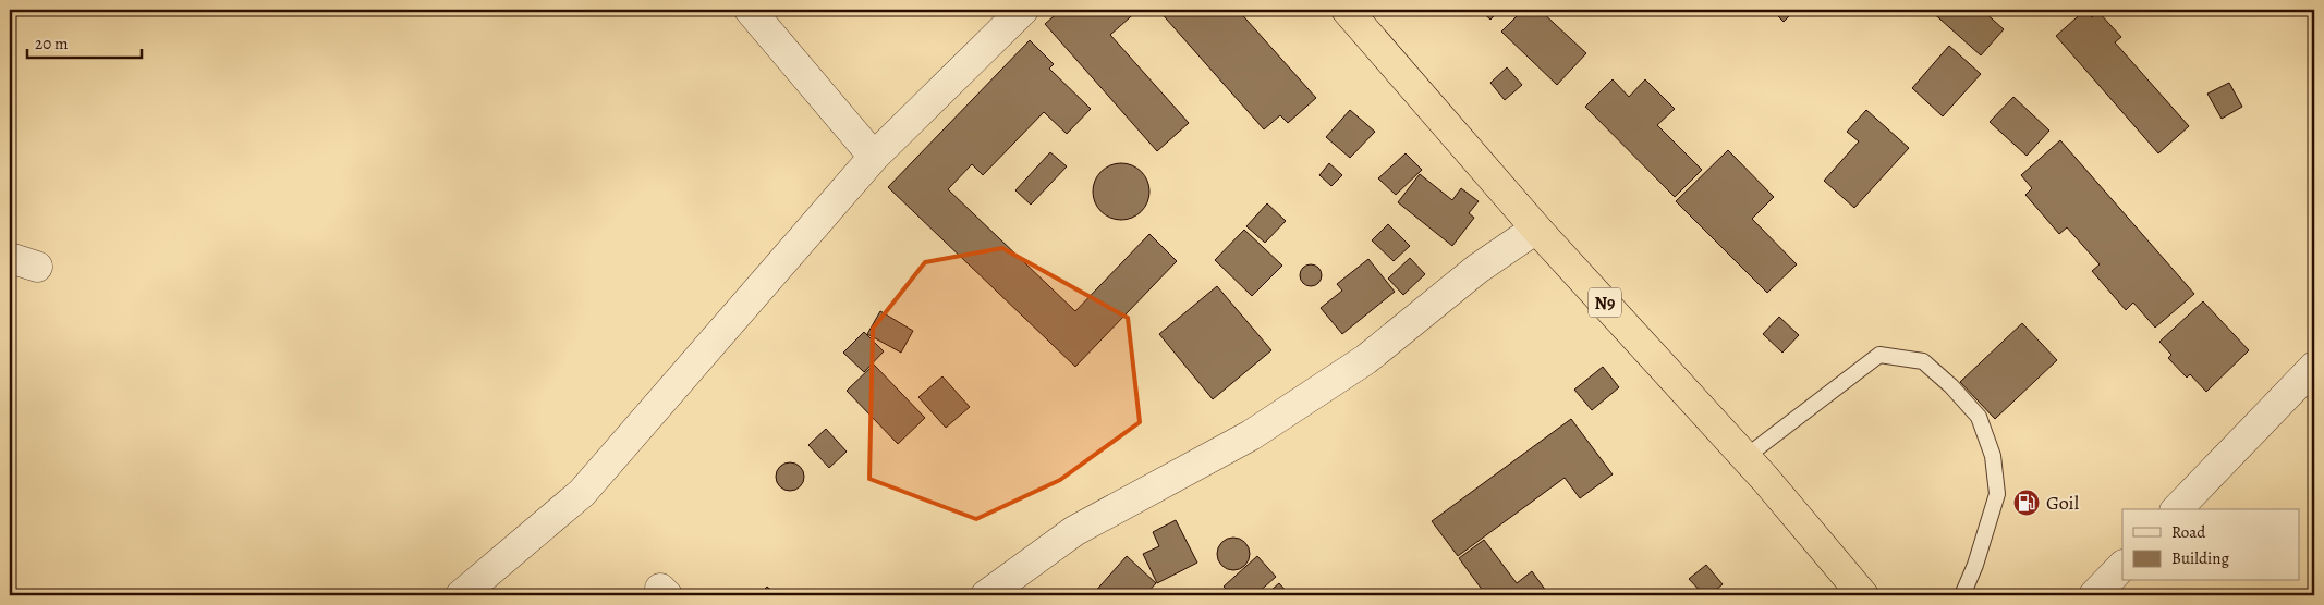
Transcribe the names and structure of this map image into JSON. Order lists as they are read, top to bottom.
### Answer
{
  "streets": {
    "highway": ["N9"]
  },
  "places": {
    "fuel station": ["Goil"]
  },
  "legend": ["Road", "Building"],
  "scale_bar": "20 m"
}
